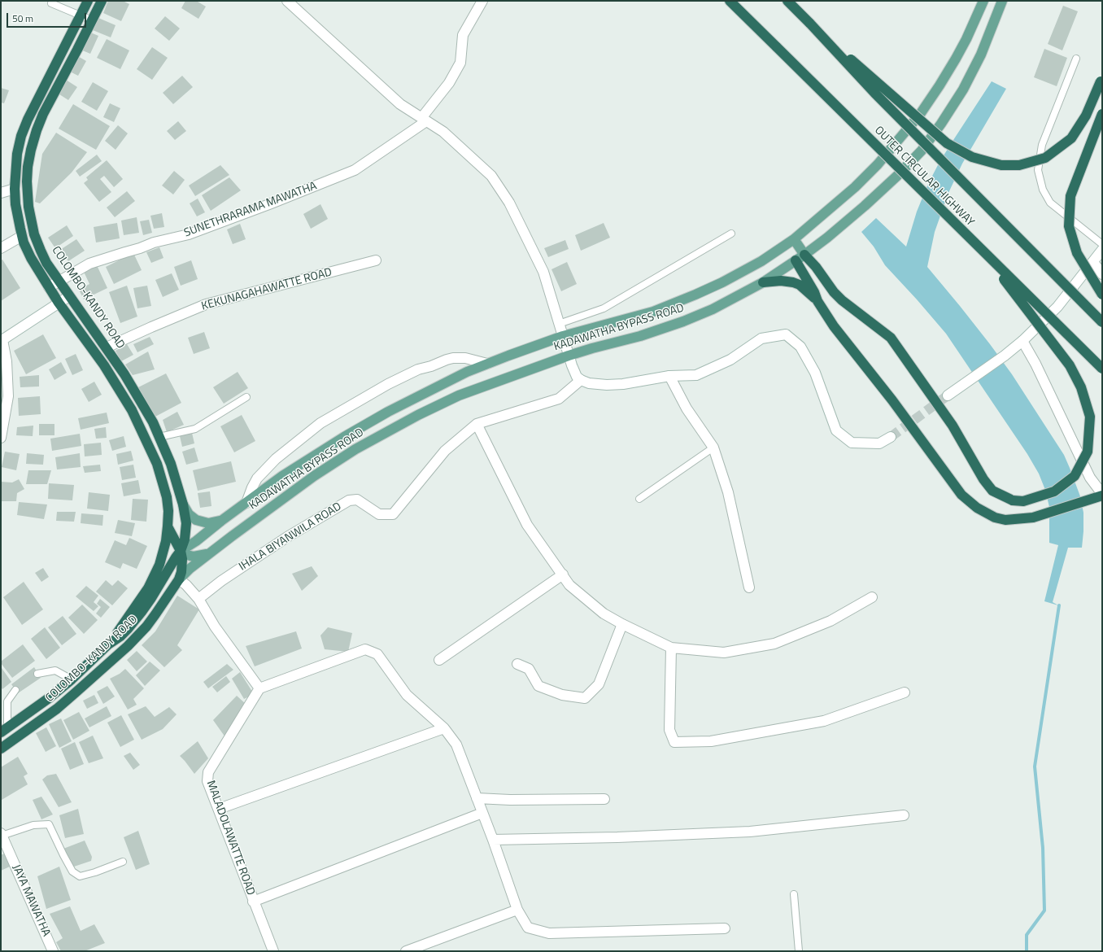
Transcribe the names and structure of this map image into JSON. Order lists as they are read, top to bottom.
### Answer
{
  "streets": {
    "highway": ["OUTER CIRCULAR HIGHWAY", "COLOMBO-KANDY ROAD"],
    "main road": ["KADAWATHA BYPASS ROAD"],
    "street": [
      "SUNETHRARAMA MAWATHA",
      "KEKUNAGAHAWATTE ROAD",
      "IHALA BIYANWILA ROAD",
      "MALADOLAWATTE ROAD",
      "JAYA MAWATHA"
    ]
  },
  "crossings": [
    ["SUNETHRARAMA MAWATHA", "COLOMBO-KANDY ROAD"],
    ["KEKUNAGAHAWATTE ROAD", "COLOMBO-KANDY ROAD"],
    ["COLOMBO-KANDY ROAD", "KADAWATHA BYPASS ROAD"]
  ],
  "scale_bar": "50 m"
}
